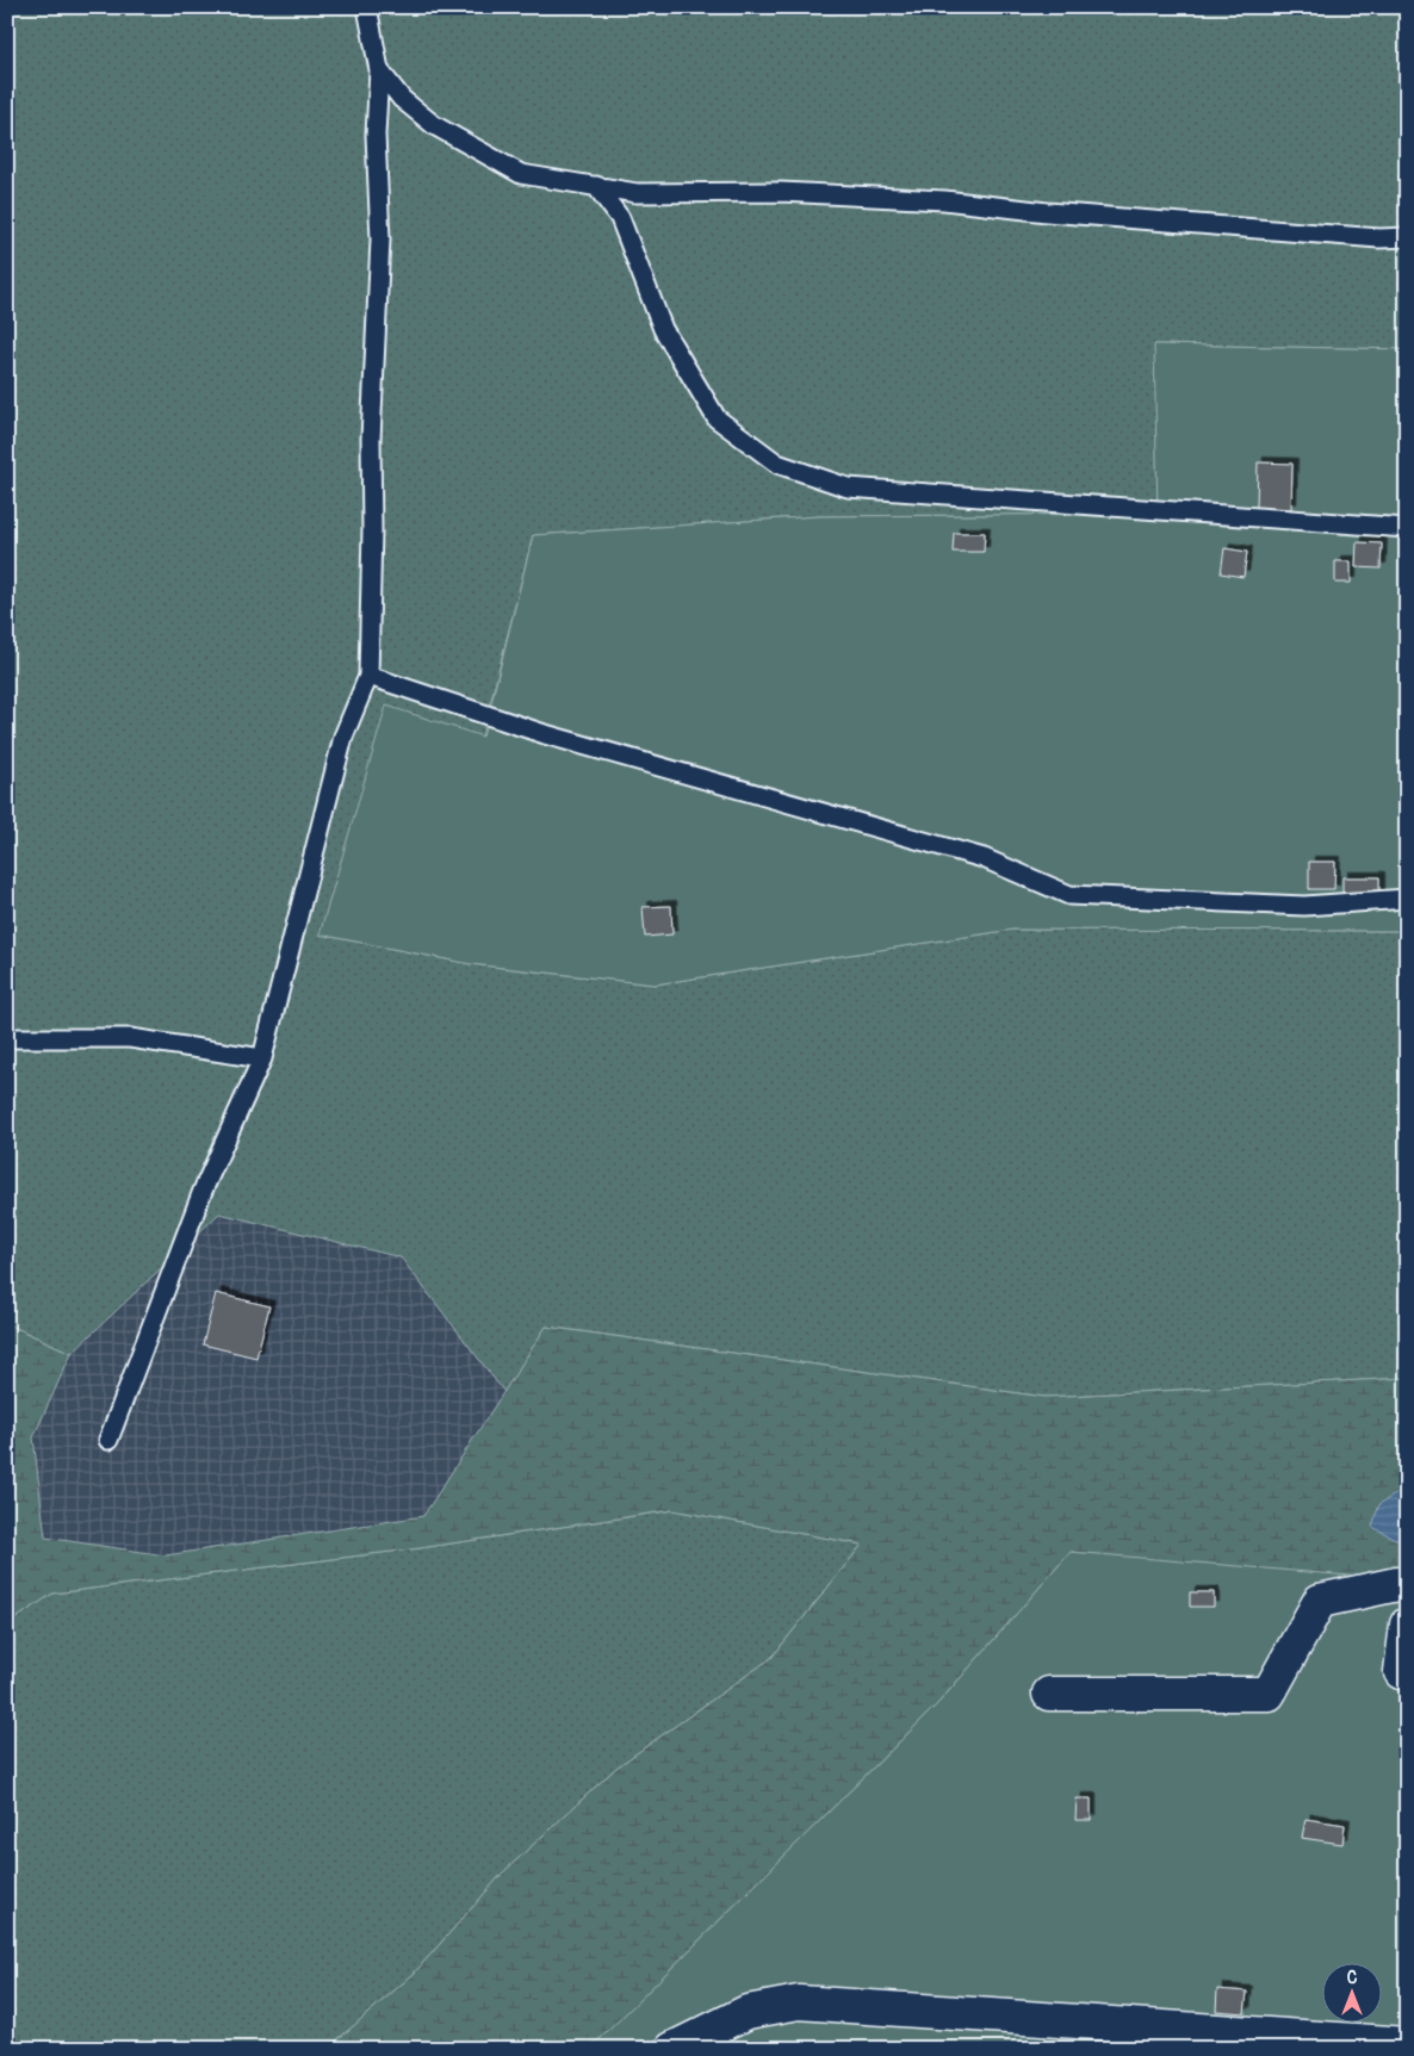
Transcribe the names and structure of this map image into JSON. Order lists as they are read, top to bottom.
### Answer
{
  "north": "top"
}
